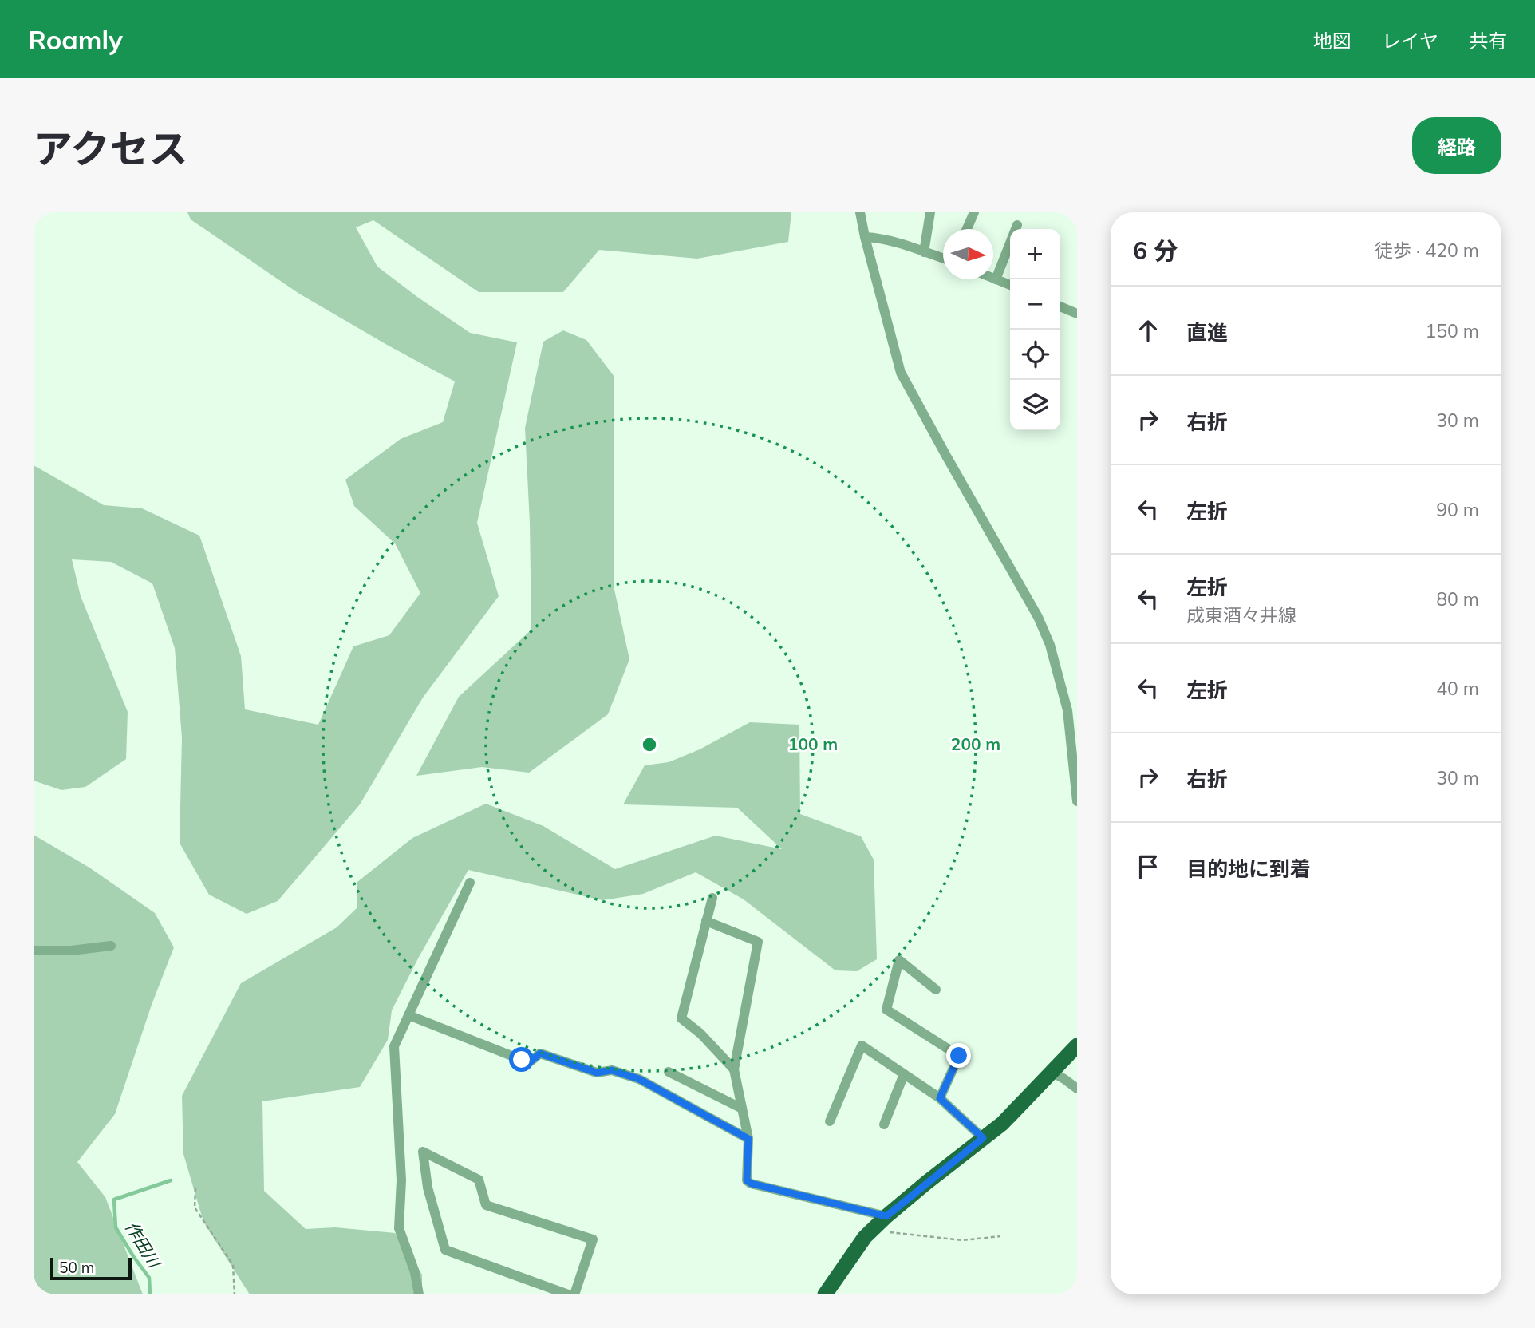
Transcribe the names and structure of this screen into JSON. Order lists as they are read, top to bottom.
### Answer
{
  "water": ["作田川"],
  "scale_bar": "50 m",
  "north": "right",
  "page": {
    "header": "Roamly",
    "nav": ["地図", "レイヤ", "共有"],
    "title": "アクセス",
    "buttons": "経路",
    "heading": ["6 分", "徒歩 · 420 m"],
    "map_buttons": ["+", "−"],
    "list": [
      ["直進", "150 m"],
      ["右折", "30 m"],
      ["左折", "90 m"],
      ["左折", "成東酒々井線", "80 m"],
      ["左折", "40 m"],
      ["右折", "30 m"],
      "目的地に到着"
    ],
    "scale": "50 m"
  },
  "rings": ["100 m", "200 m"]
}
